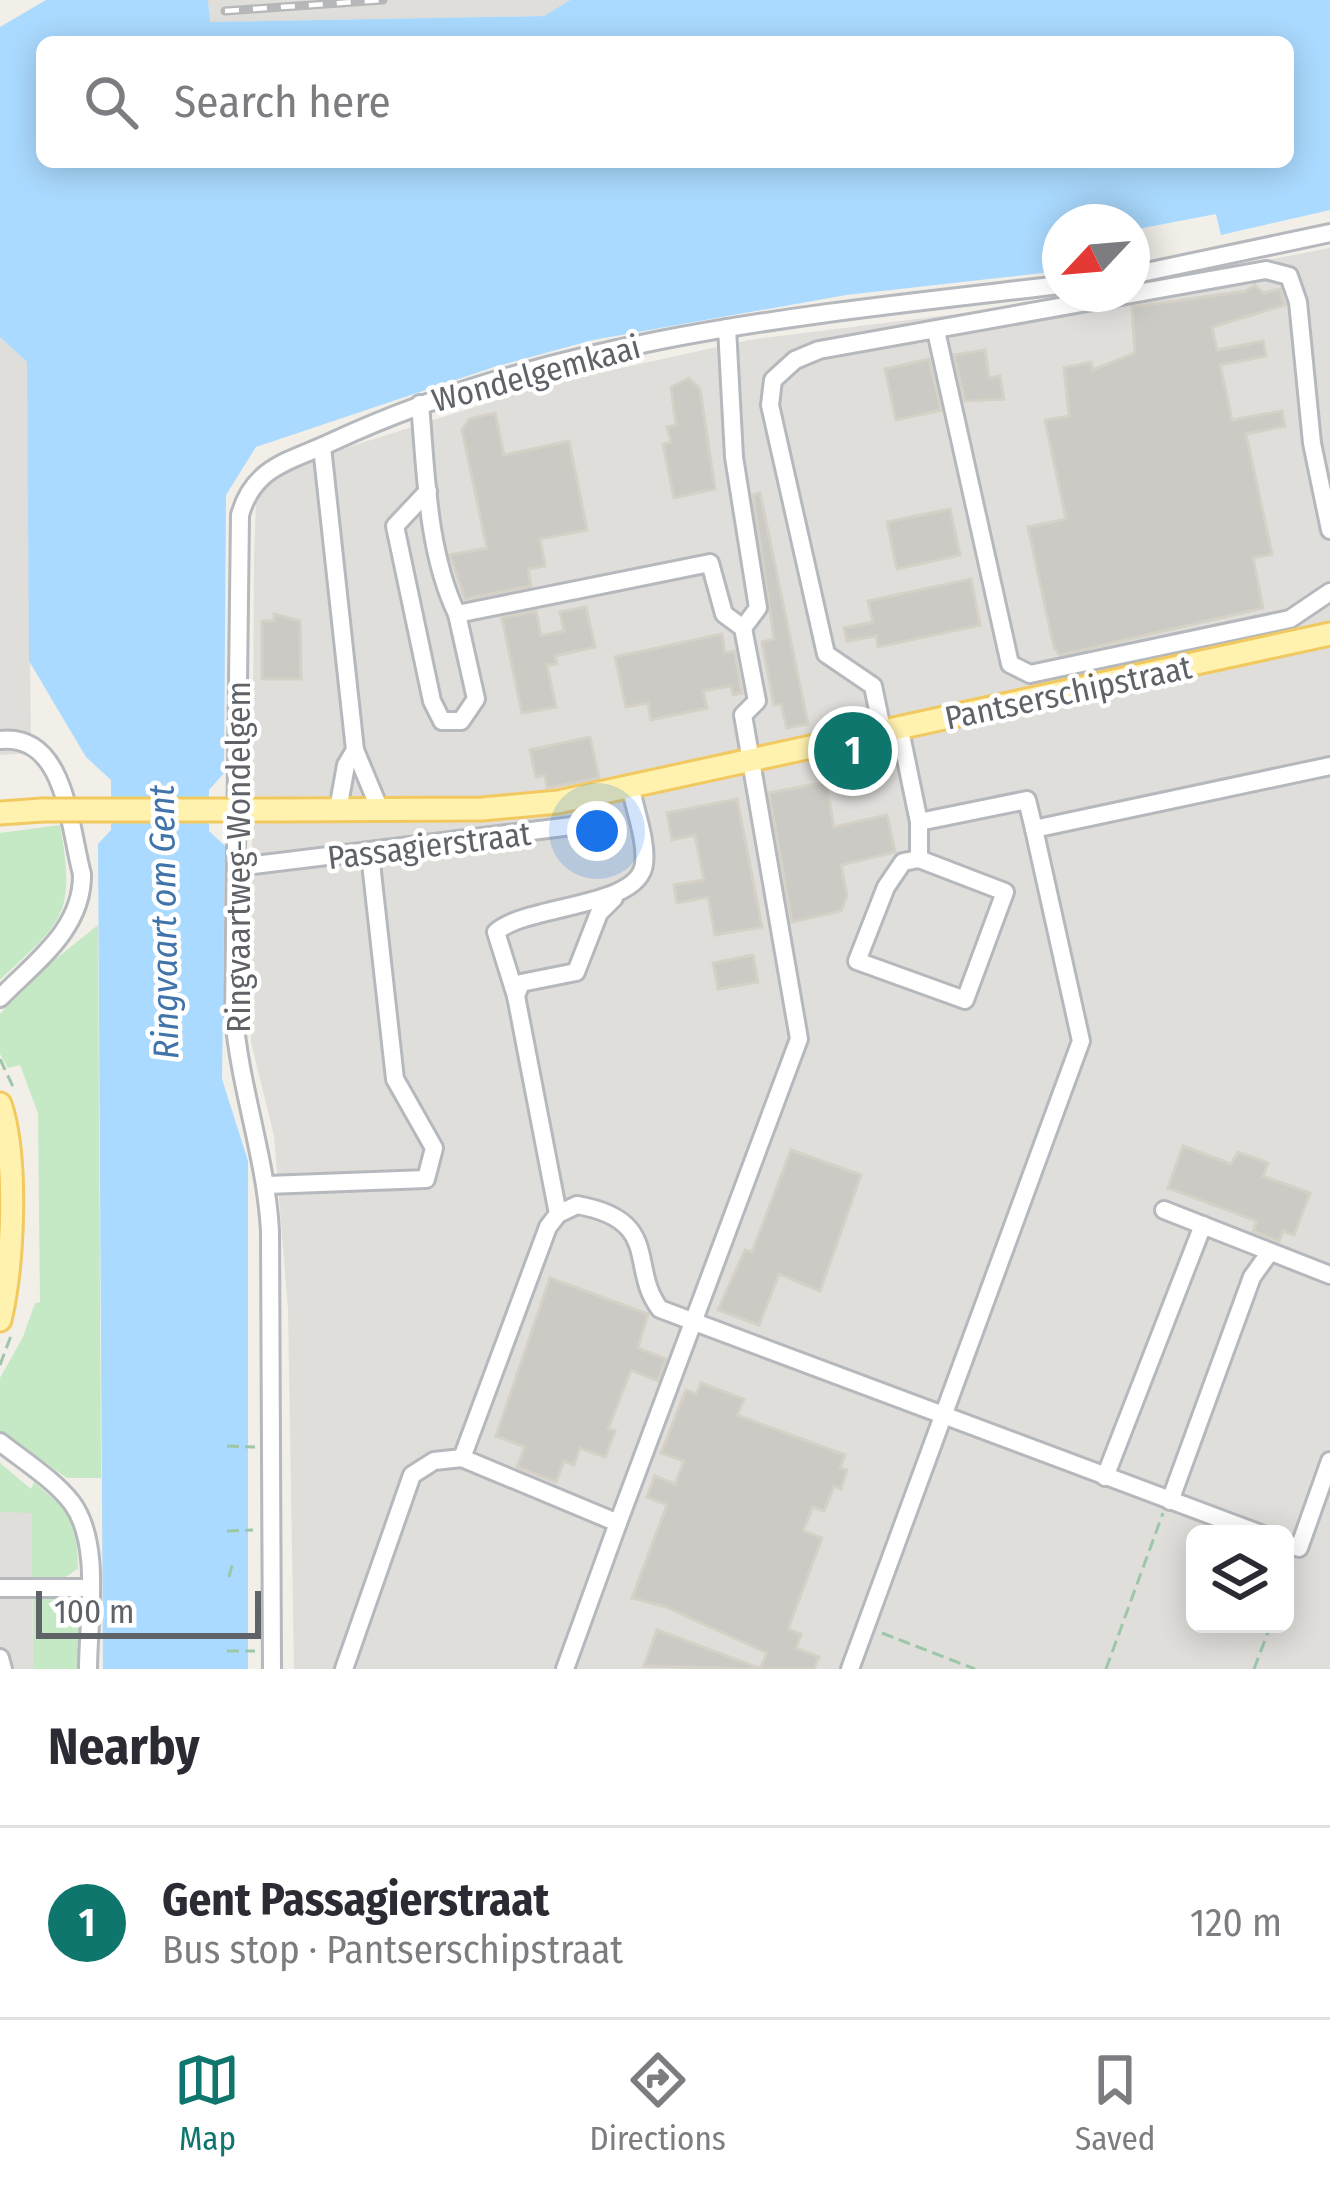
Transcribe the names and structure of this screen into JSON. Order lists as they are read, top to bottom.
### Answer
{
  "streets": {
    "main road": ["Pantserschipstraat"],
    "street": ["Wondelgemkaai", "Passagierstraat", "Ringvaartweg-Wondelgem"]
  },
  "crossings": [
    ["Wondelgemkaai", "Ringvaartweg-Wondelgem"],
    ["Pantserschipstraat", "Passagierstraat"],
    ["Passagierstraat", "Ringvaartweg-Wondelgem"]
  ],
  "water": ["Ringvaart om Gent"],
  "scale_bar": "100 m",
  "north": "bottom left",
  "page": {
    "search": "Search here",
    "pins": "1",
    "scale": "100 m",
    "heading": "Nearby",
    "list": [
      {
        "mark": "1",
        "name": "Gent Passagierstraat",
        "note": "Bus stop · Pantserschipstraat",
        "value": "120 m"
      }
    ],
    "nav": ["Map", "Directions", "Saved"]
  }
}
